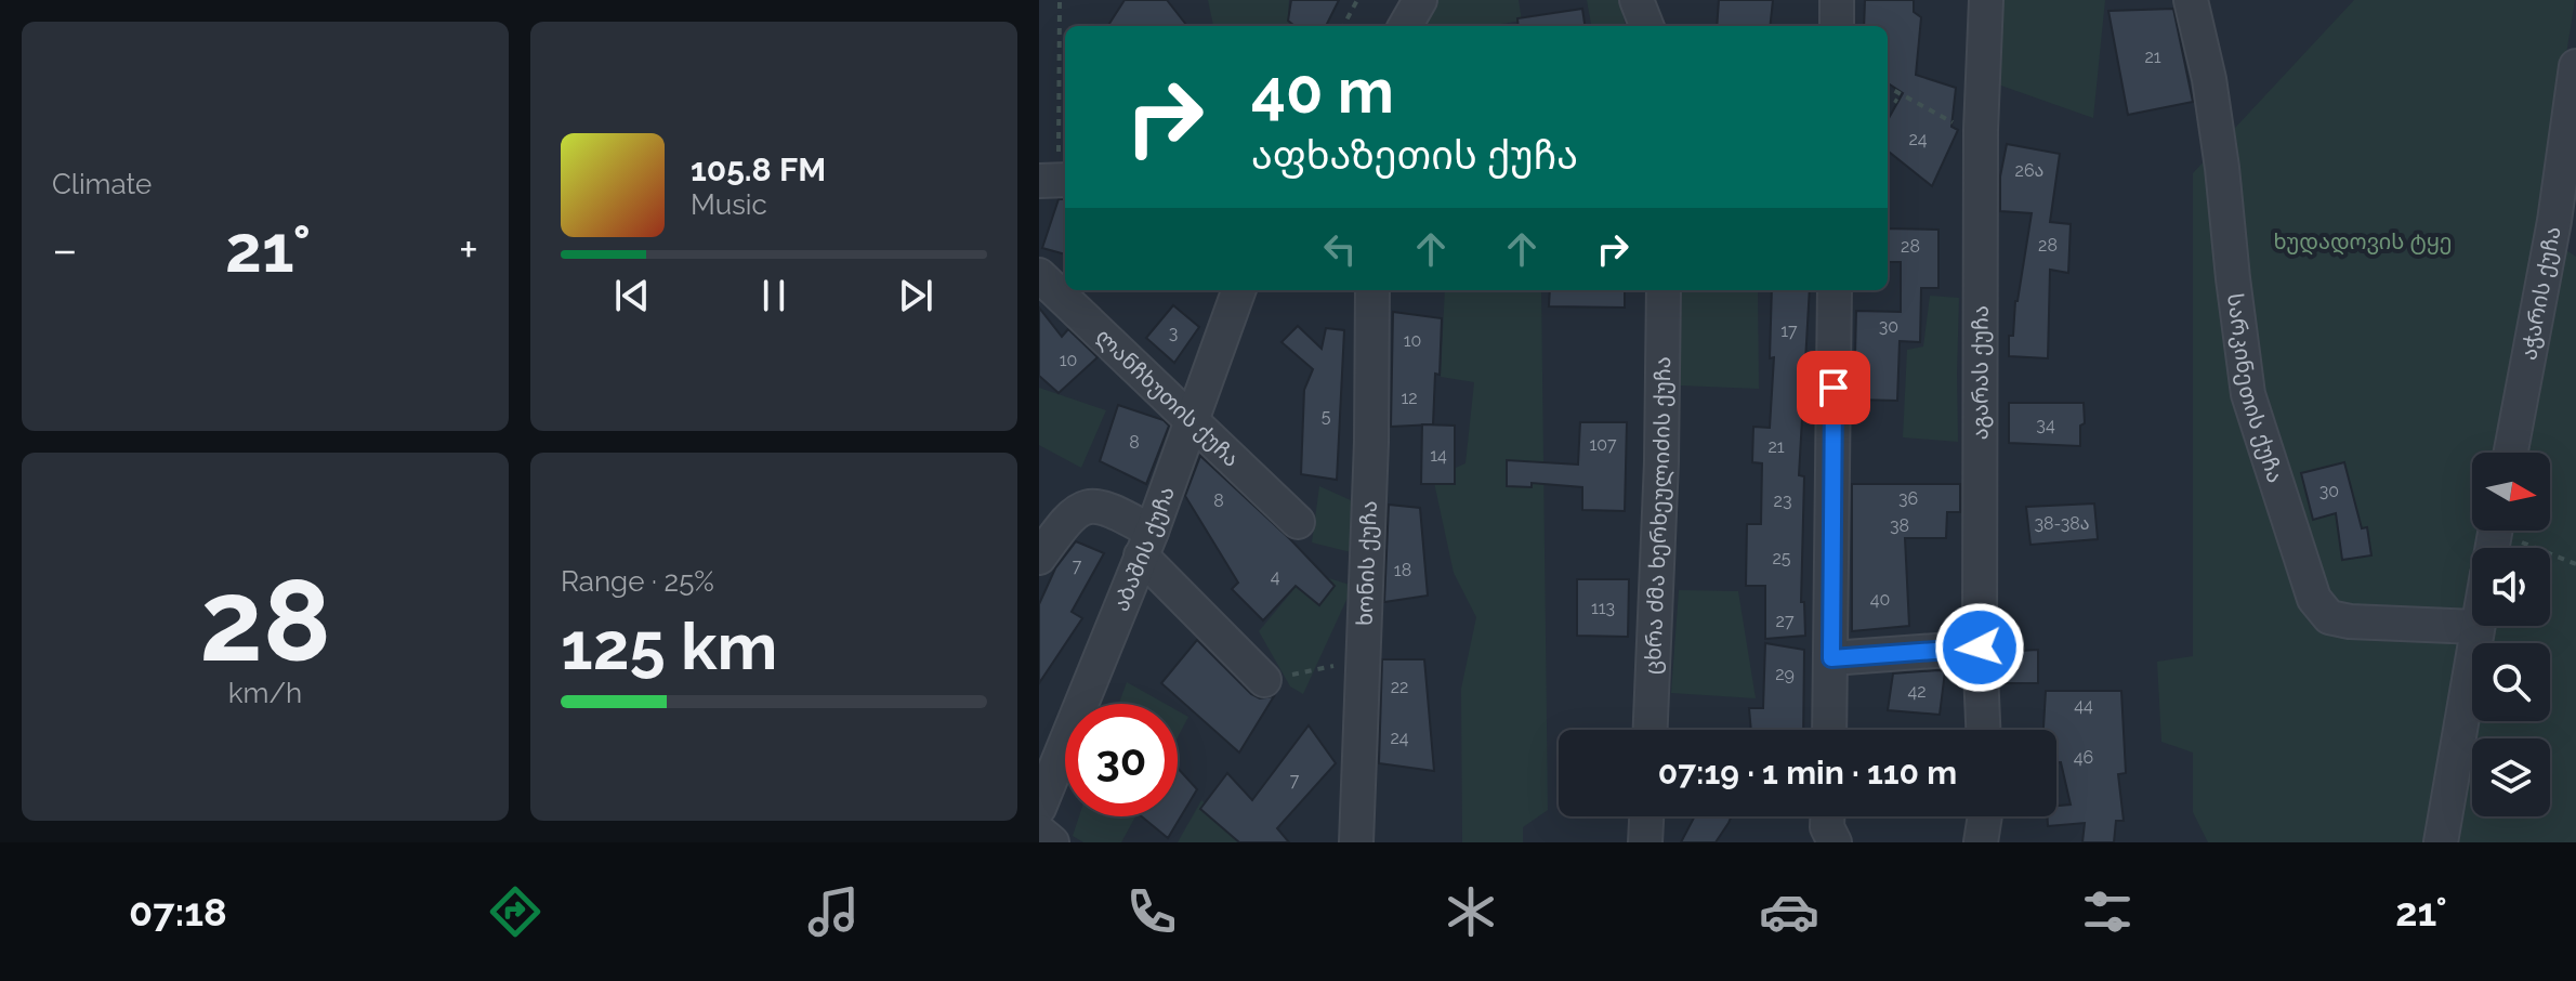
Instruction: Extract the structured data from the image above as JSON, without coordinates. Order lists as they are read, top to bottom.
{
  "streets": {
    "street": [
      "აჭარის ქუჩა",
      "აგარას ქუჩა",
      "სარკინეთის ქუჩა",
      "ლანჩხუთის ქუჩა",
      "ცხრა ძმა ხერხეულიძის ქუჩა",
      "აბაშის ქუჩა",
      "ხონის ქუჩა"
    ]
  },
  "crossings": [
    ["ლანჩხუთის ქუჩა", "აბაშის ქუჩა"]
  ],
  "parks": ["ხუდადოვის ტყე"],
  "house_numbers": [
    "21",
    "24",
    "26ა",
    "28",
    "28",
    "30",
    "17",
    "3",
    "10",
    "10",
    "12",
    "5",
    "34",
    "8",
    "107",
    "21",
    "14",
    "30",
    "36",
    "8",
    "23",
    "38-38ა",
    "38",
    "25",
    "7",
    "18",
    "4",
    "40",
    "113",
    "27",
    "29",
    "22",
    "42",
    "44",
    "24",
    "46",
    "7"
  ],
  "north": "right",
  "page": {
    "tile": [
      "Climate",
      ["28", "km/h"],
      ["Range · 25%", "125 km"]
    ],
    "turn": ["40 m", "აფხაზეთის ქუჩა"],
    "song": ["105.8 FM", "Music"],
    "heat": ["−", "21°", "+"],
    "limit": "30",
    "trip": "07:19 · 1 min · 110 m",
    "tabs": ["07:18", "21°"]
  }
}
